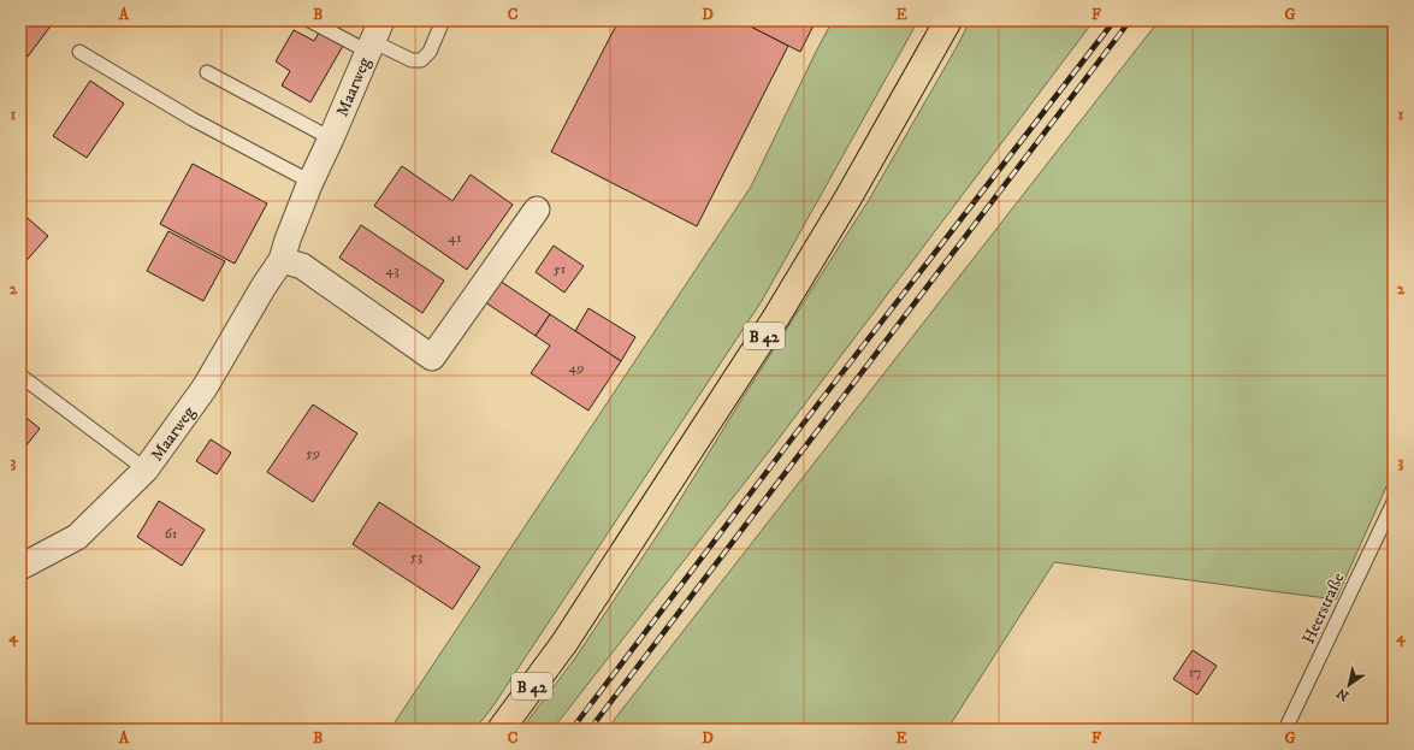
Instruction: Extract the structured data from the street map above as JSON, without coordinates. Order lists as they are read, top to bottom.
{
  "streets": {
    "main road": ["B 42"],
    "street": ["Maarweg"],
    "lane": ["Heerstraße"]
  },
  "house_numbers": [
    "41",
    "51",
    "43",
    "49",
    "59",
    "61",
    "53",
    "17"
  ],
  "north": "bottom left",
  "grid": {
    "columns": [
      "A",
      "B",
      "C",
      "D",
      "E",
      "F",
      "G"
    ],
    "rows": [
      "1",
      "2",
      "3",
      "4"
    ]
  }
}
